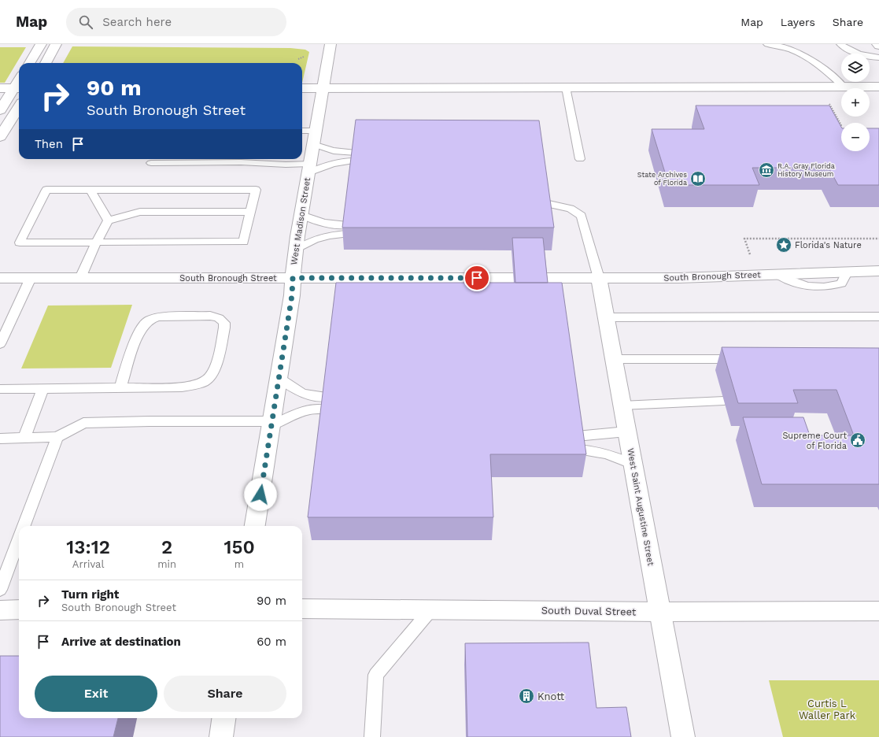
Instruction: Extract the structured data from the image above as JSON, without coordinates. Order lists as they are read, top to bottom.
{
  "streets": {
    "main road": [
      "West Madison Street",
      "South Bronough Street",
      "West Saint Augustine Street",
      "South Duval Street"
    ]
  },
  "crossings": [
    ["West Madison Street", "South Bronough Street"],
    ["South Bronough Street", "West Saint Augustine Street"],
    ["West Saint Augustine Street", "South Duval Street"]
  ],
  "parks": ["Curtis L Waller Park"],
  "places": {
    "museum": ["R.A. Gray Florida History Museum"],
    "library": ["State Archives of Florida"],
    "place": ["Florida's Nature"],
    "public building": ["Supreme Court of Florida"],
    "building": ["Knott"]
  },
  "page": {
    "header": "Map",
    "search": "Search here",
    "nav": ["Map", "Layers", "Share"],
    "map_buttons": ["+", "−"],
    "turn": ["90 m", "South Bronough Street"],
    "then": "Then",
    "eta": [
      "13:12",
      "Arrival",
      "2",
      "min",
      "150",
      "m"
    ],
    "list": [
      {
        "name": "Turn right",
        "note": "South Bronough Street",
        "value": "90 m"
      },
      {
        "name": "Arrive at destination",
        "value": "60 m"
      }
    ],
    "buttons": ["Exit", "Share"]
  }
}
